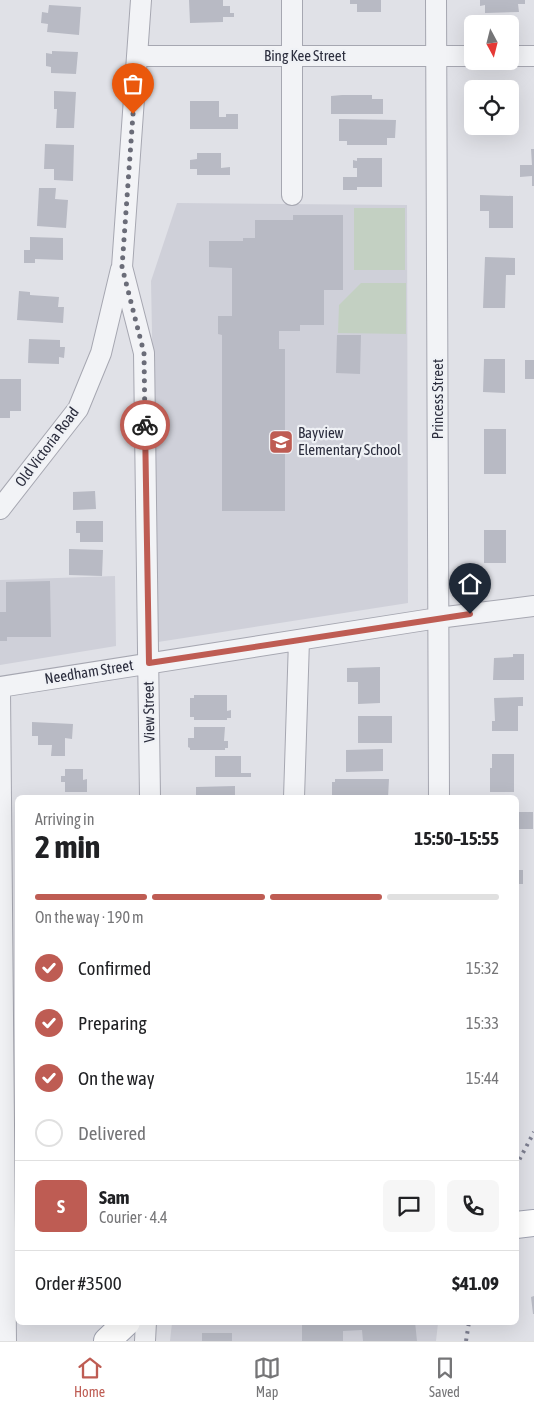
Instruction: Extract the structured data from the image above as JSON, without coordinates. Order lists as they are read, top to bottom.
{
  "streets": {
    "street": [
      "Bing Kee Street",
      "Princess Street",
      "Old Victoria Road",
      "Needham Street",
      "View Street"
    ]
  },
  "crossings": [
    ["Bing Kee Street", "Princess Street"],
    ["Bing Kee Street", "View Street"],
    ["Princess Street", "Needham Street"],
    ["Old Victoria Road", "View Street"],
    ["Needham Street", "View Street"]
  ],
  "places": {
    "school or university": ["Bayview Elementary School"]
  },
  "north": "bottom",
  "page": {
    "heading": ["2 min", "Arriving in", "15:50–15:55"],
    "panel": [
      "Sam",
      "Courier · 4.4",
      "Order #3500",
      "$41.09"
    ],
    "bar": "On the way · 190 m",
    "list": [
      ["Confirmed", "15:32"],
      ["Preparing", "15:33"],
      ["On the way", "15:44"],
      "Delivered"
    ],
    "round": "S",
    "tabs": ["Home", "Map", "Saved"]
  }
}
